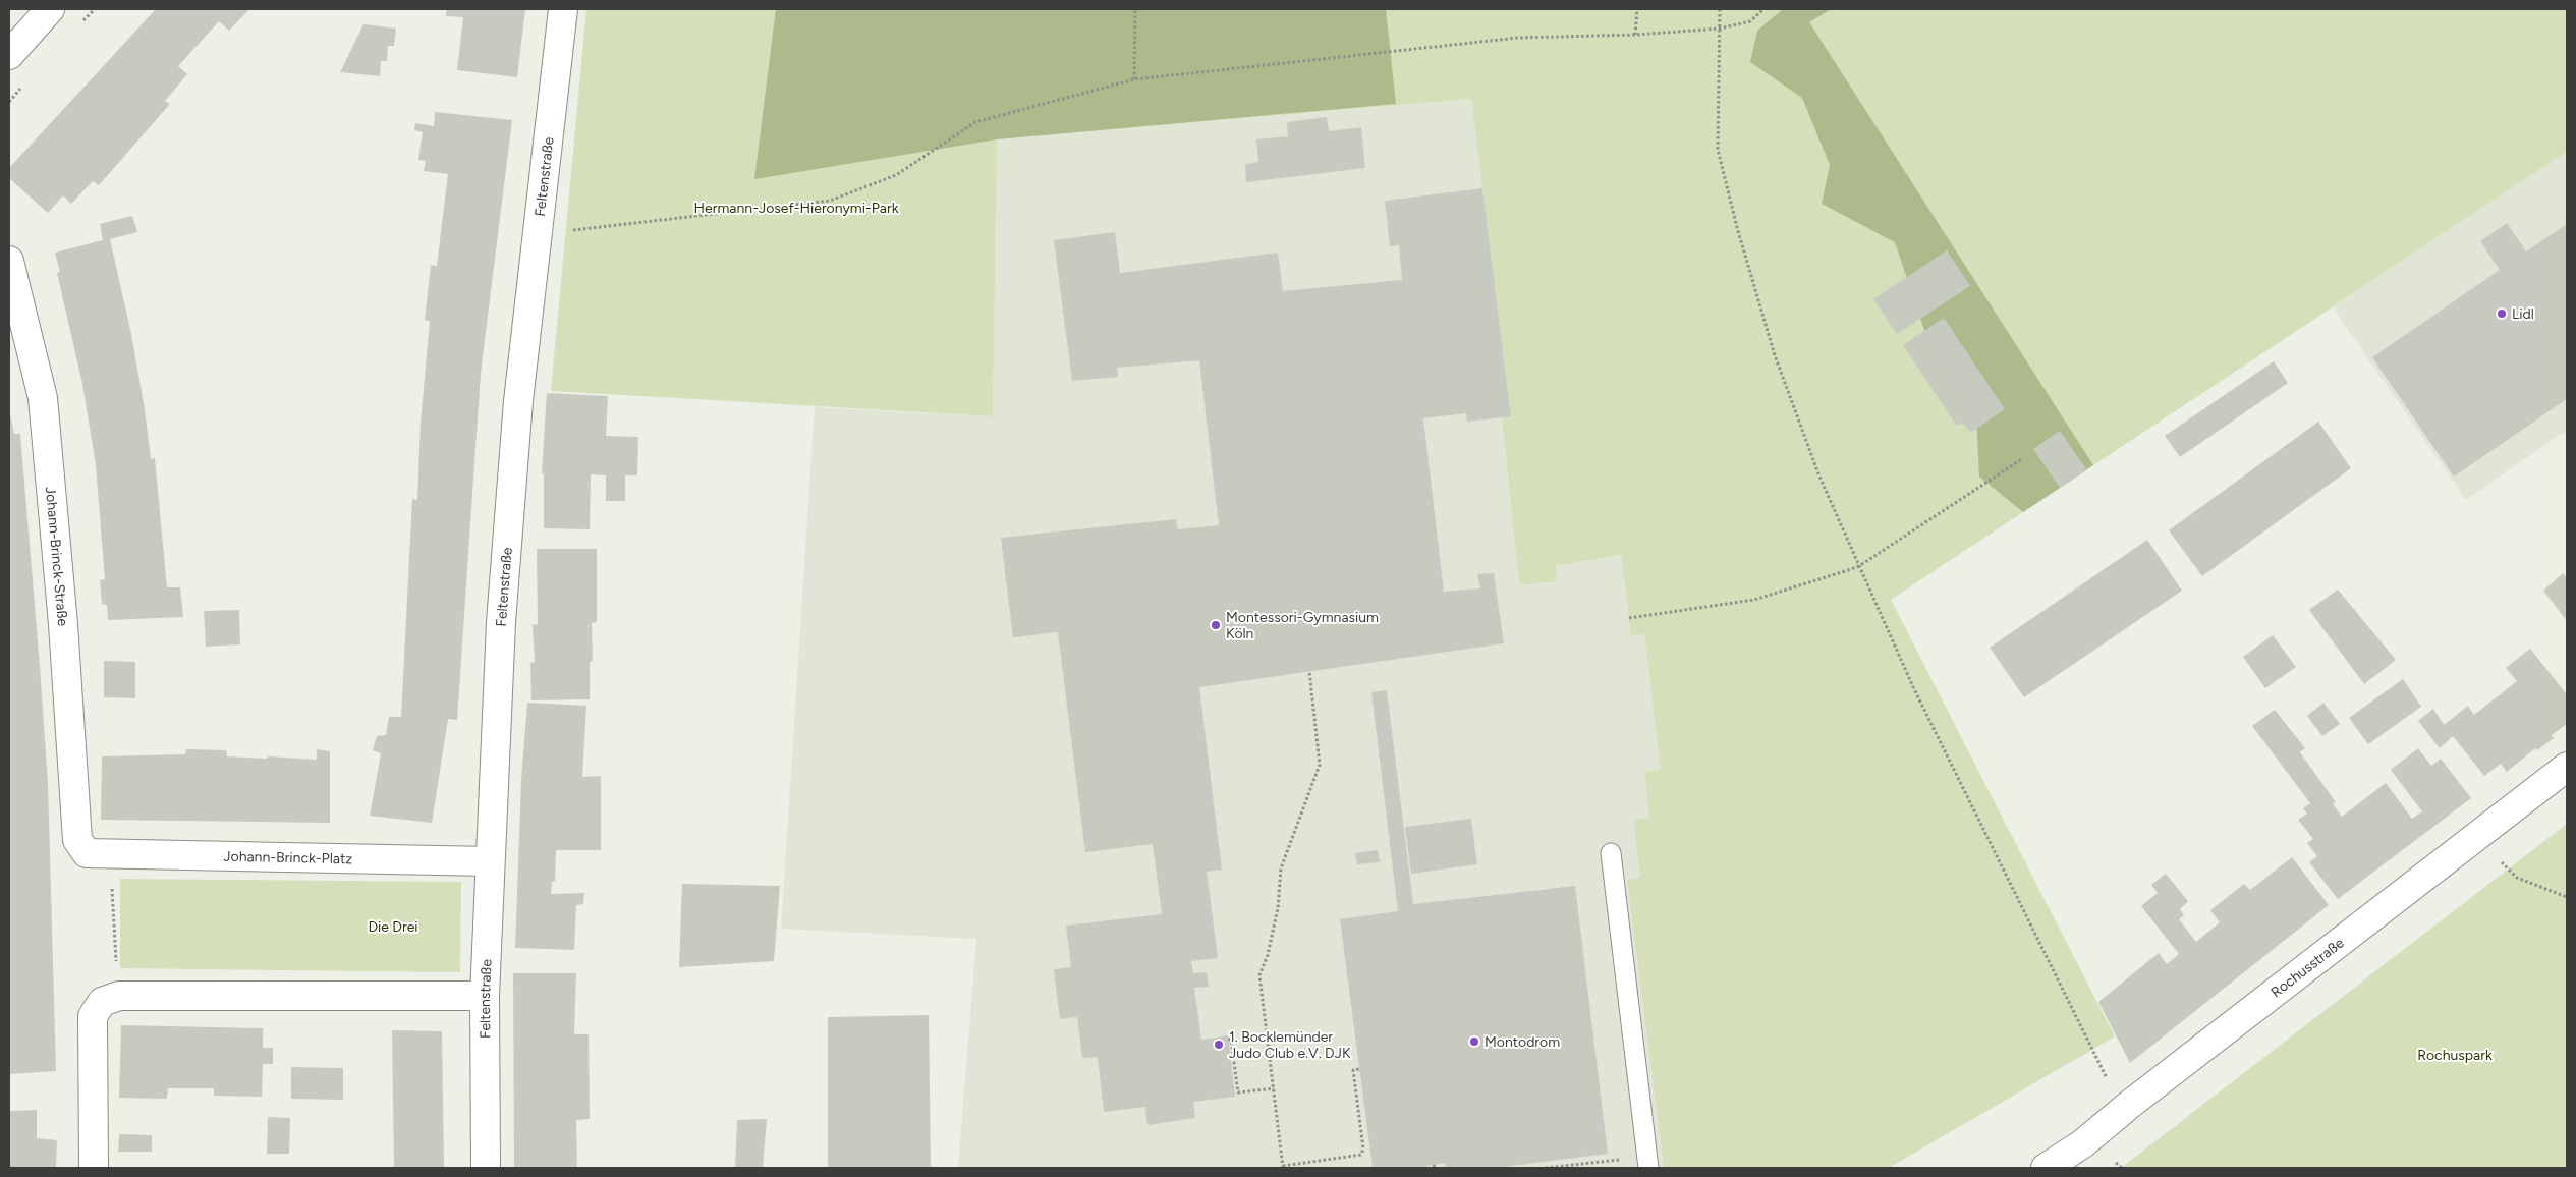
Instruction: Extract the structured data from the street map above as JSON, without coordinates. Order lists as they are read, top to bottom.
{
  "streets": {
    "street": [
      "Feltenstraße",
      "Johann-Brinck-Straße",
      "Johann-Brinck-Platz",
      "Rochusstraße"
    ]
  },
  "crossings": [
    ["Feltenstraße", "Johann-Brinck-Platz"],
    ["Johann-Brinck-Straße", "Johann-Brinck-Platz"]
  ],
  "parks": ["Hermann-Josef-Hieronymi-Park", "Die Drei", "Rochuspark"],
  "places": [
    "Lidl",
    "Montessori-Gymnasium Köln",
    "Montodrom",
    "1. Bocklemünder Judo Club e.V. DJK"
  ]
}
